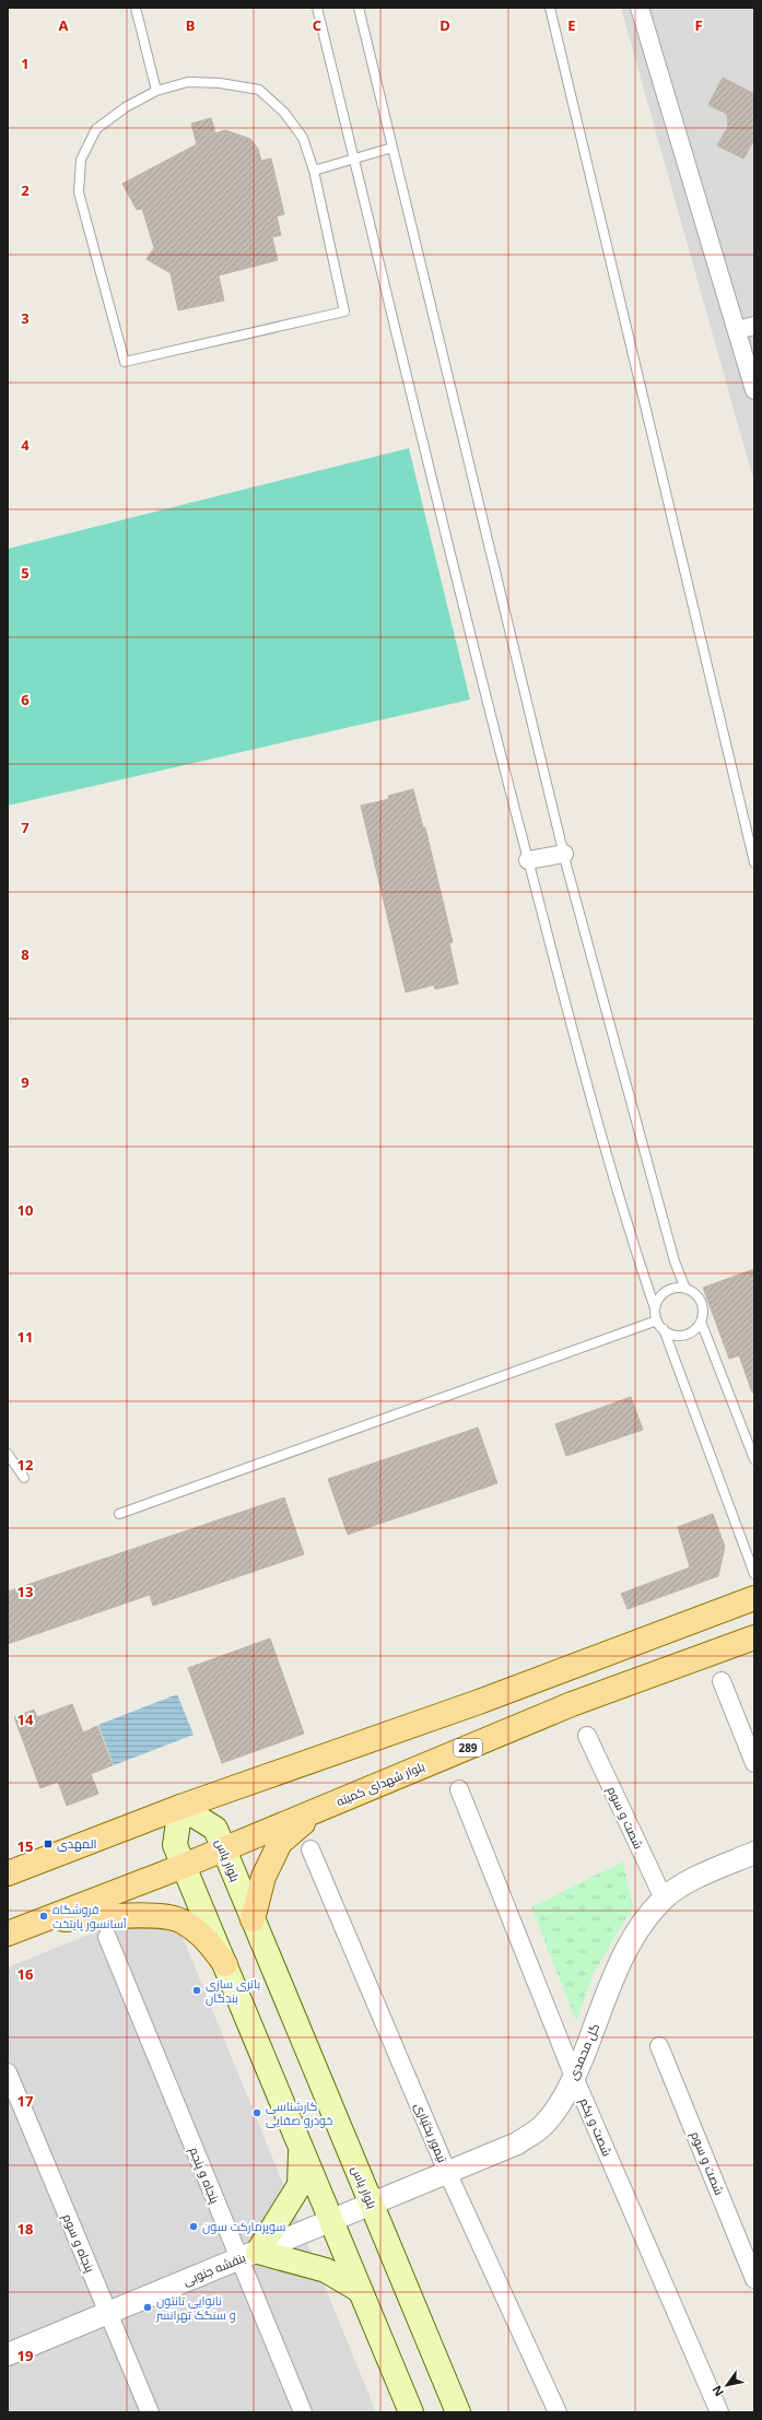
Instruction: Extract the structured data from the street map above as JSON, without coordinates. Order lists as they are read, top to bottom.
{
  "streets": {
    "main road": ["289", "بلوار شهدای کمیته", "بلوار یاس"],
    "street": [
      "شصت و سوم",
      "گل محمدی",
      "شصت و یکم",
      "تیمور بختیاری",
      "پنجاه و پنجم",
      "پنجاه و سوم",
      "بنفشه جنوبی"
    ]
  },
  "crossings": [
    ["بلوار شهدای کمیته", "بلوار یاس"],
    ["شصت و سوم", "گل محمدی"],
    ["بلوار یاس", "گل محمدی"],
    ["بلوار یاس", "بنفشه جنوبی"],
    ["گل محمدی", "شصت و یکم"],
    ["گل محمدی", "تیمور بختیاری"],
    ["گل محمدی", "بنفشه جنوبی"],
    ["پنجاه و پنجم", "بنفشه جنوبی"],
    ["پنجاه و سوم", "بنفشه جنوبی"]
  ],
  "places": {
    "transit": ["المهدی"],
    "other": [
      "فروشگاه آسانسور پایتخت",
      "باتری سازی بندگان",
      "کارشناسی خودرو صفایی",
      "سوپرمارکت سون",
      "نانوایی تانتون و سنگک تهرانسر"
    ]
  },
  "north": "bottom left",
  "grid": {
    "columns": [
      "A",
      "B",
      "C",
      "D",
      "E",
      "F"
    ],
    "rows": [
      "1",
      "2",
      "3",
      "4",
      "5",
      "6",
      "7",
      "8",
      "9",
      "10",
      "11",
      "12",
      "13",
      "14",
      "15",
      "16",
      "17",
      "18",
      "19"
    ]
  }
}
